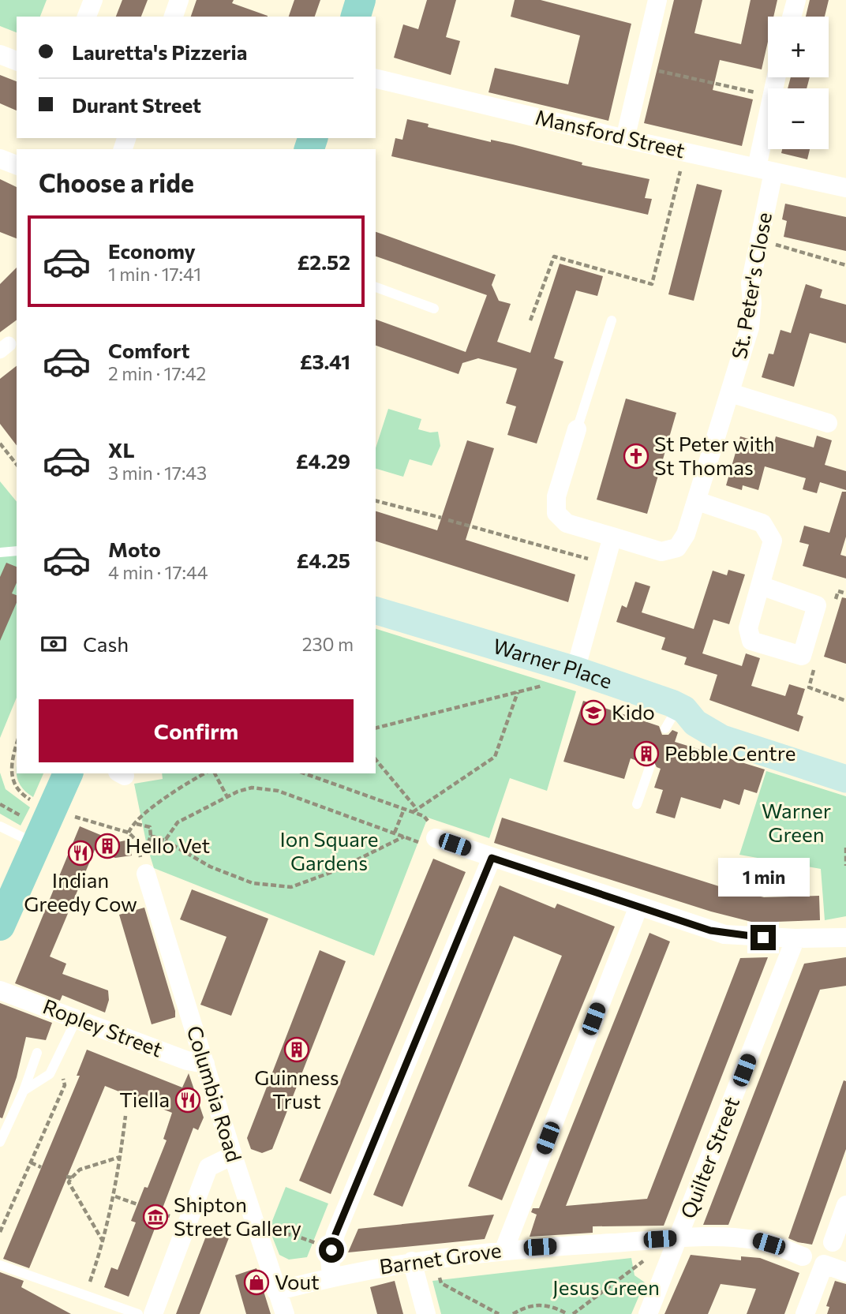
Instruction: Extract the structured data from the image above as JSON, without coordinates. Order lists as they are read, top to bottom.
{
  "streets": {
    "main road": ["Warner Place"],
    "street": [
      "Mansford Street",
      "St. Peter's Close",
      "Ropley Street",
      "Columbia Road",
      "Quilter Street",
      "Barnet Grove"
    ]
  },
  "crossings": [
    ["Mansford Street", "St. Peter's Close"],
    ["Ropley Street", "Columbia Road"],
    ["Columbia Road", "Barnet Grove"],
    ["Quilter Street", "Barnet Grove"]
  ],
  "parks": ["Warner Green", "Ion Square Gardens", "Jesus Green"],
  "places": {
    "church": ["St Peter with St Thomas"],
    "school or university": ["Kido"],
    "building": ["Pebble Centre", "Hello Vet", "Guinness Trust"],
    "restaurant": ["Indian Greedy Cow", "Tiella"],
    "museum": ["Shipton Street Gallery"],
    "shop": ["Vout"]
  },
  "page": {
    "map_buttons": ["+", "−"],
    "banner": ["Lauretta's Pizzeria", "Durant Street"],
    "heading": "Choose a ride",
    "list": [
      {
        "name": "Economy",
        "note": "1 min · 17:41",
        "value": "£2.52"
      },
      {
        "name": "Comfort",
        "note": "2 min · 17:42",
        "value": "£3.41"
      },
      {
        "name": "XL",
        "note": "3 min · 17:43",
        "value": "£4.29"
      },
      {
        "name": "Moto",
        "note": "4 min · 17:44",
        "value": "£4.25"
      }
    ],
    "pay": ["Cash", "230 m"],
    "buttons": "Confirm",
    "bubble": "1 min"
  }
}
